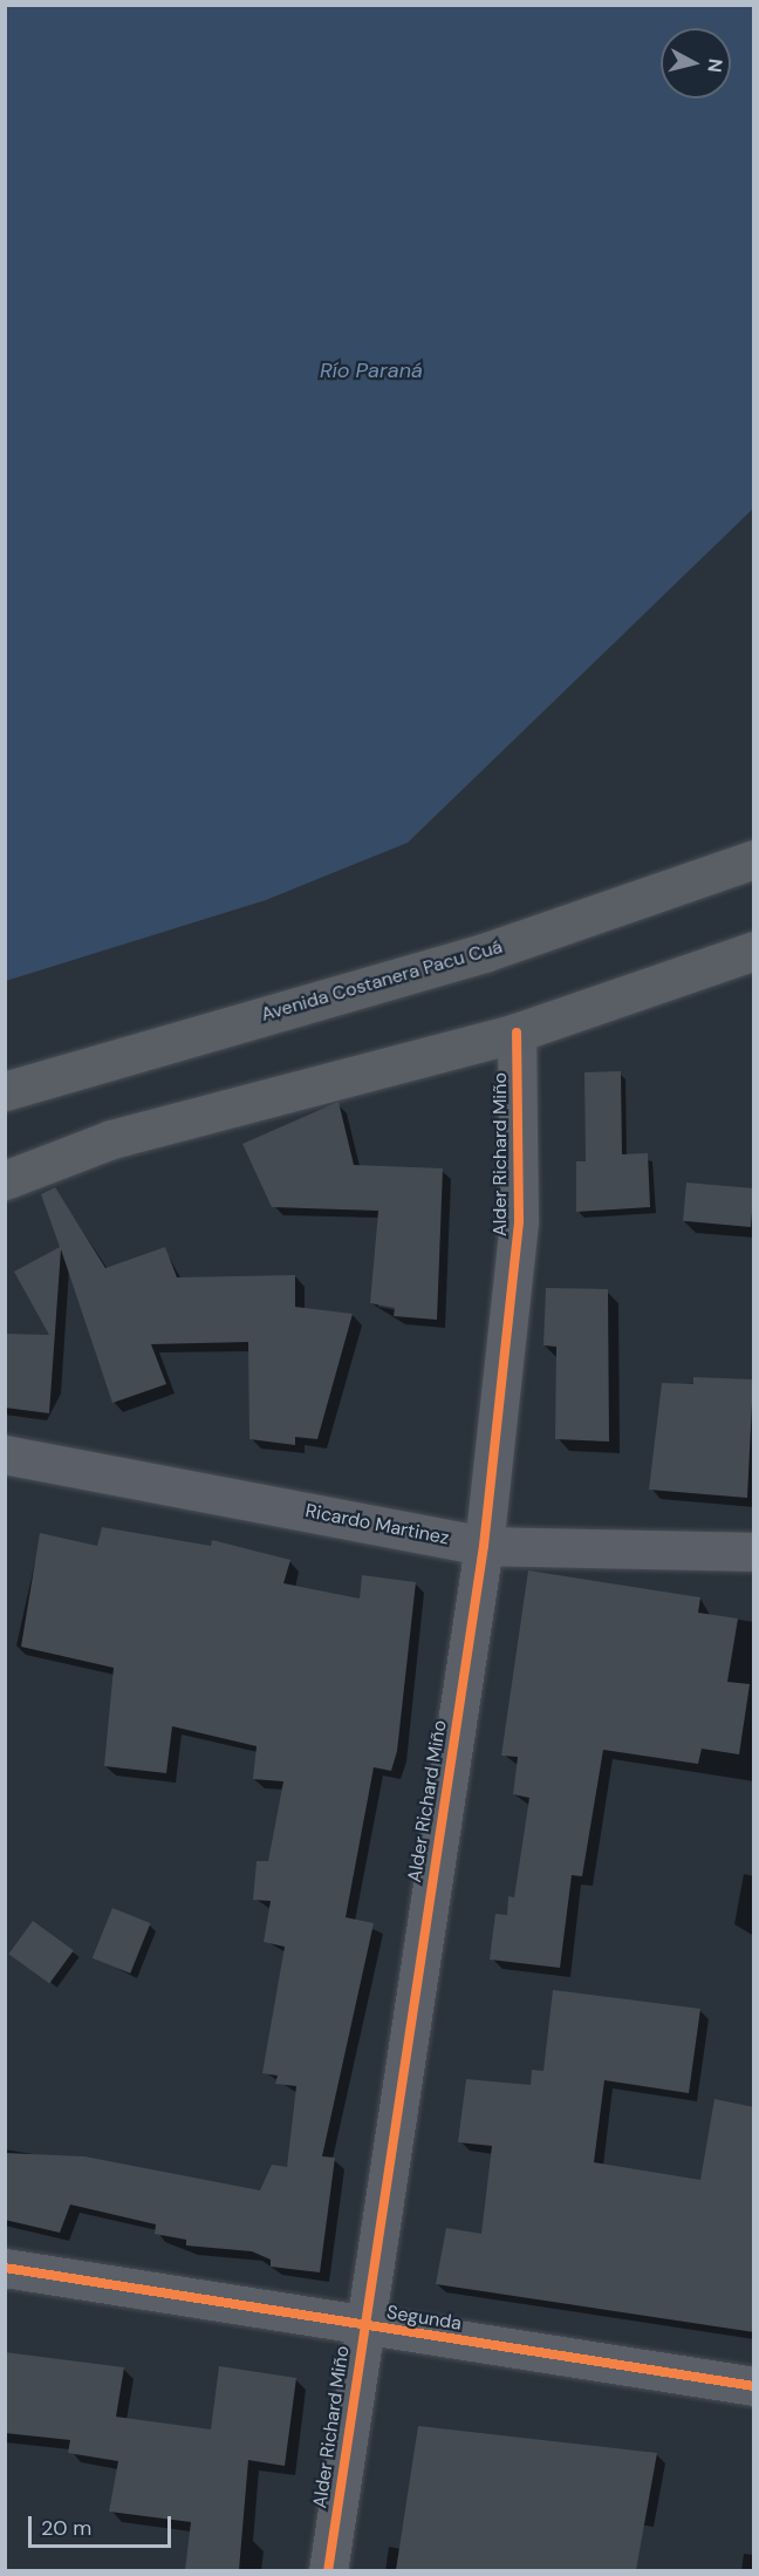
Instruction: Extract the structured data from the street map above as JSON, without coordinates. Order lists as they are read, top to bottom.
{
  "streets": {
    "main road": ["Avenida Costanera Pacu Cuá"],
    "street": ["Alder Richard Miño", "Ricardo Martinez", "Segunda"]
  },
  "crossings": [
    ["Alder Richard Miño", "Ricardo Martinez"],
    ["Alder Richard Miño", "Segunda"]
  ],
  "water": ["Río Paraná"],
  "scale_bar": "20 m",
  "north": "right"
}
